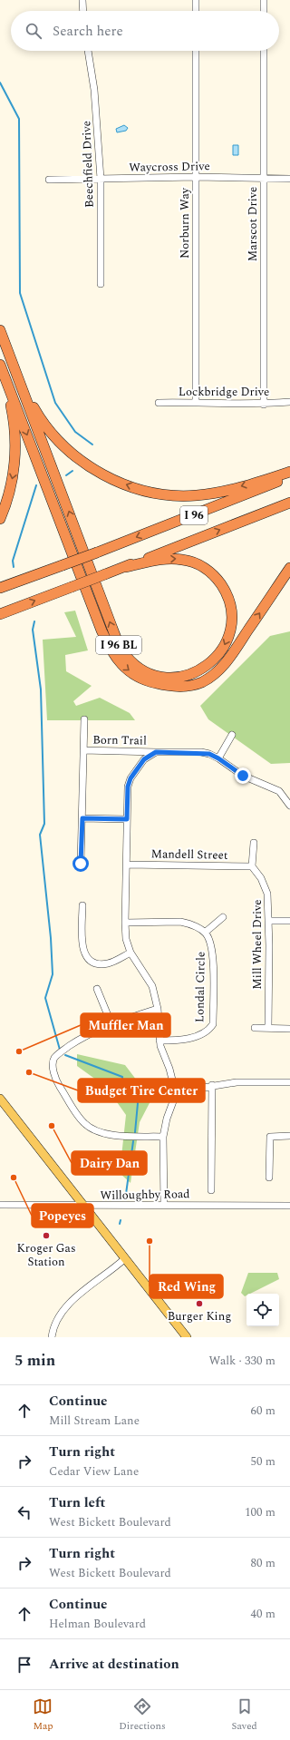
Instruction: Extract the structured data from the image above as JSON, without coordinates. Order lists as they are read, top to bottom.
{
  "streets": {
    "highway": ["I 96", "I 96 BL"],
    "street": [
      "Beechfield Drive",
      "Waycross Drive",
      "Norburn Way",
      "Marscot Drive",
      "Lockbridge Drive",
      "Born Trail",
      "Mandell Street",
      "Mill Wheel Drive",
      "Londal Circle",
      "Willoughby Road"
    ]
  },
  "crossings": [
    ["Beechfield Drive", "Waycross Drive"],
    ["Waycross Drive", "Norburn Way"],
    ["Waycross Drive", "Marscot Drive"],
    ["Norburn Way", "Lockbridge Drive"],
    ["Marscot Drive", "Lockbridge Drive"],
    ["I 96", "I 96 BL"],
    ["Mandell Street", "Mill Wheel Drive"]
  ],
  "places": [
    "Muffler Man",
    "Budget Tire Center",
    "Dairy Dan",
    "Popeyes",
    "Kroger Gas Station",
    "Red Wing",
    "Burger King"
  ],
  "page": {
    "search": "Search here",
    "heading": ["5 min", "Walk · 330 m"],
    "list": [
      ["Continue", "Mill Stream Lane", "60 m"],
      ["Turn right", "Cedar View Lane", "50 m"],
      ["Turn left", "West Bickett Boulevard", "100 m"],
      ["Turn right", "West Bickett Boulevard", "80 m"],
      ["Continue", "Helman Boulevard", "40 m"],
      "Arrive at destination"
    ],
    "nav": ["Map", "Directions", "Saved"]
  }
}
